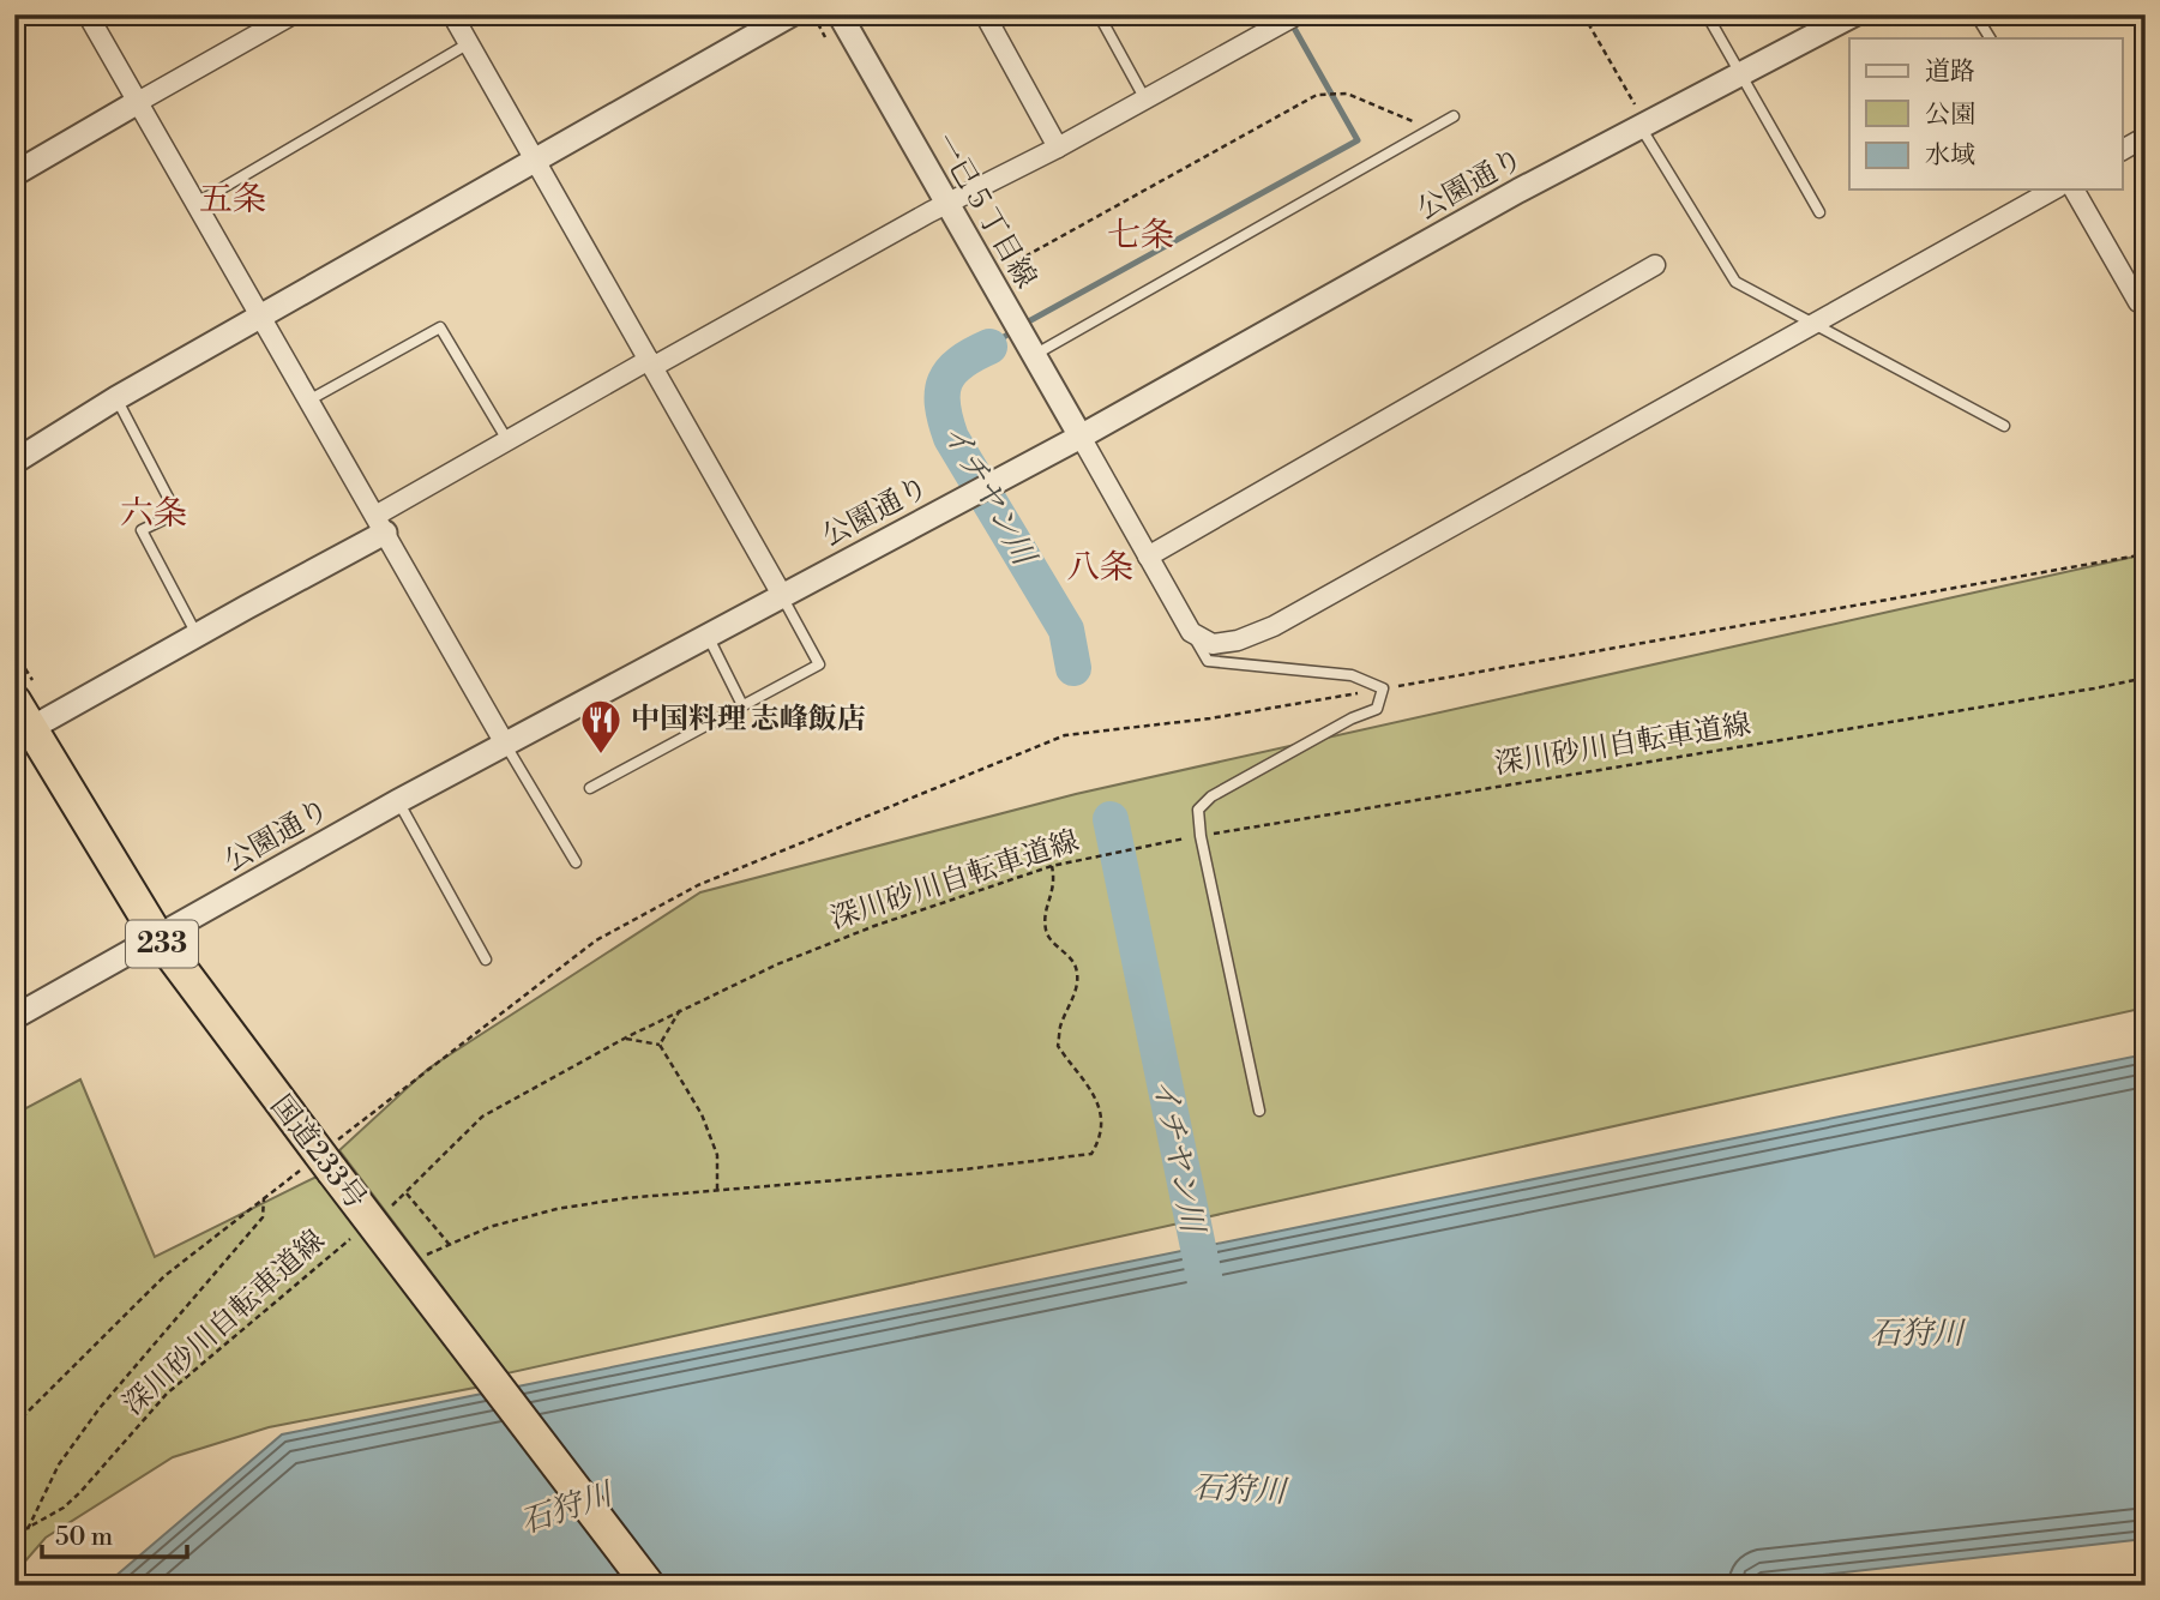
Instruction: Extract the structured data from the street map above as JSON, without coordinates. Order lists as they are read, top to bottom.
{
  "streets": {
    "highway": ["233", "国道233号"],
    "street": ["公園通り", "一已５丁目線"],
    "path": ["深川砂川自転車道線"]
  },
  "crossings": [
    ["公園通り", "一已５丁目線"],
    ["公園通り", "国道233号"]
  ],
  "districts": [
    "五条",
    "七条",
    "六条",
    "八条"
  ],
  "water": ["イチヤン川", "石狩川"],
  "places": {
    "restaurant": ["中国料理 志峰飯店"]
  },
  "legend": ["道路", "公園", "水域"],
  "scale_bar": "50 m"
}
